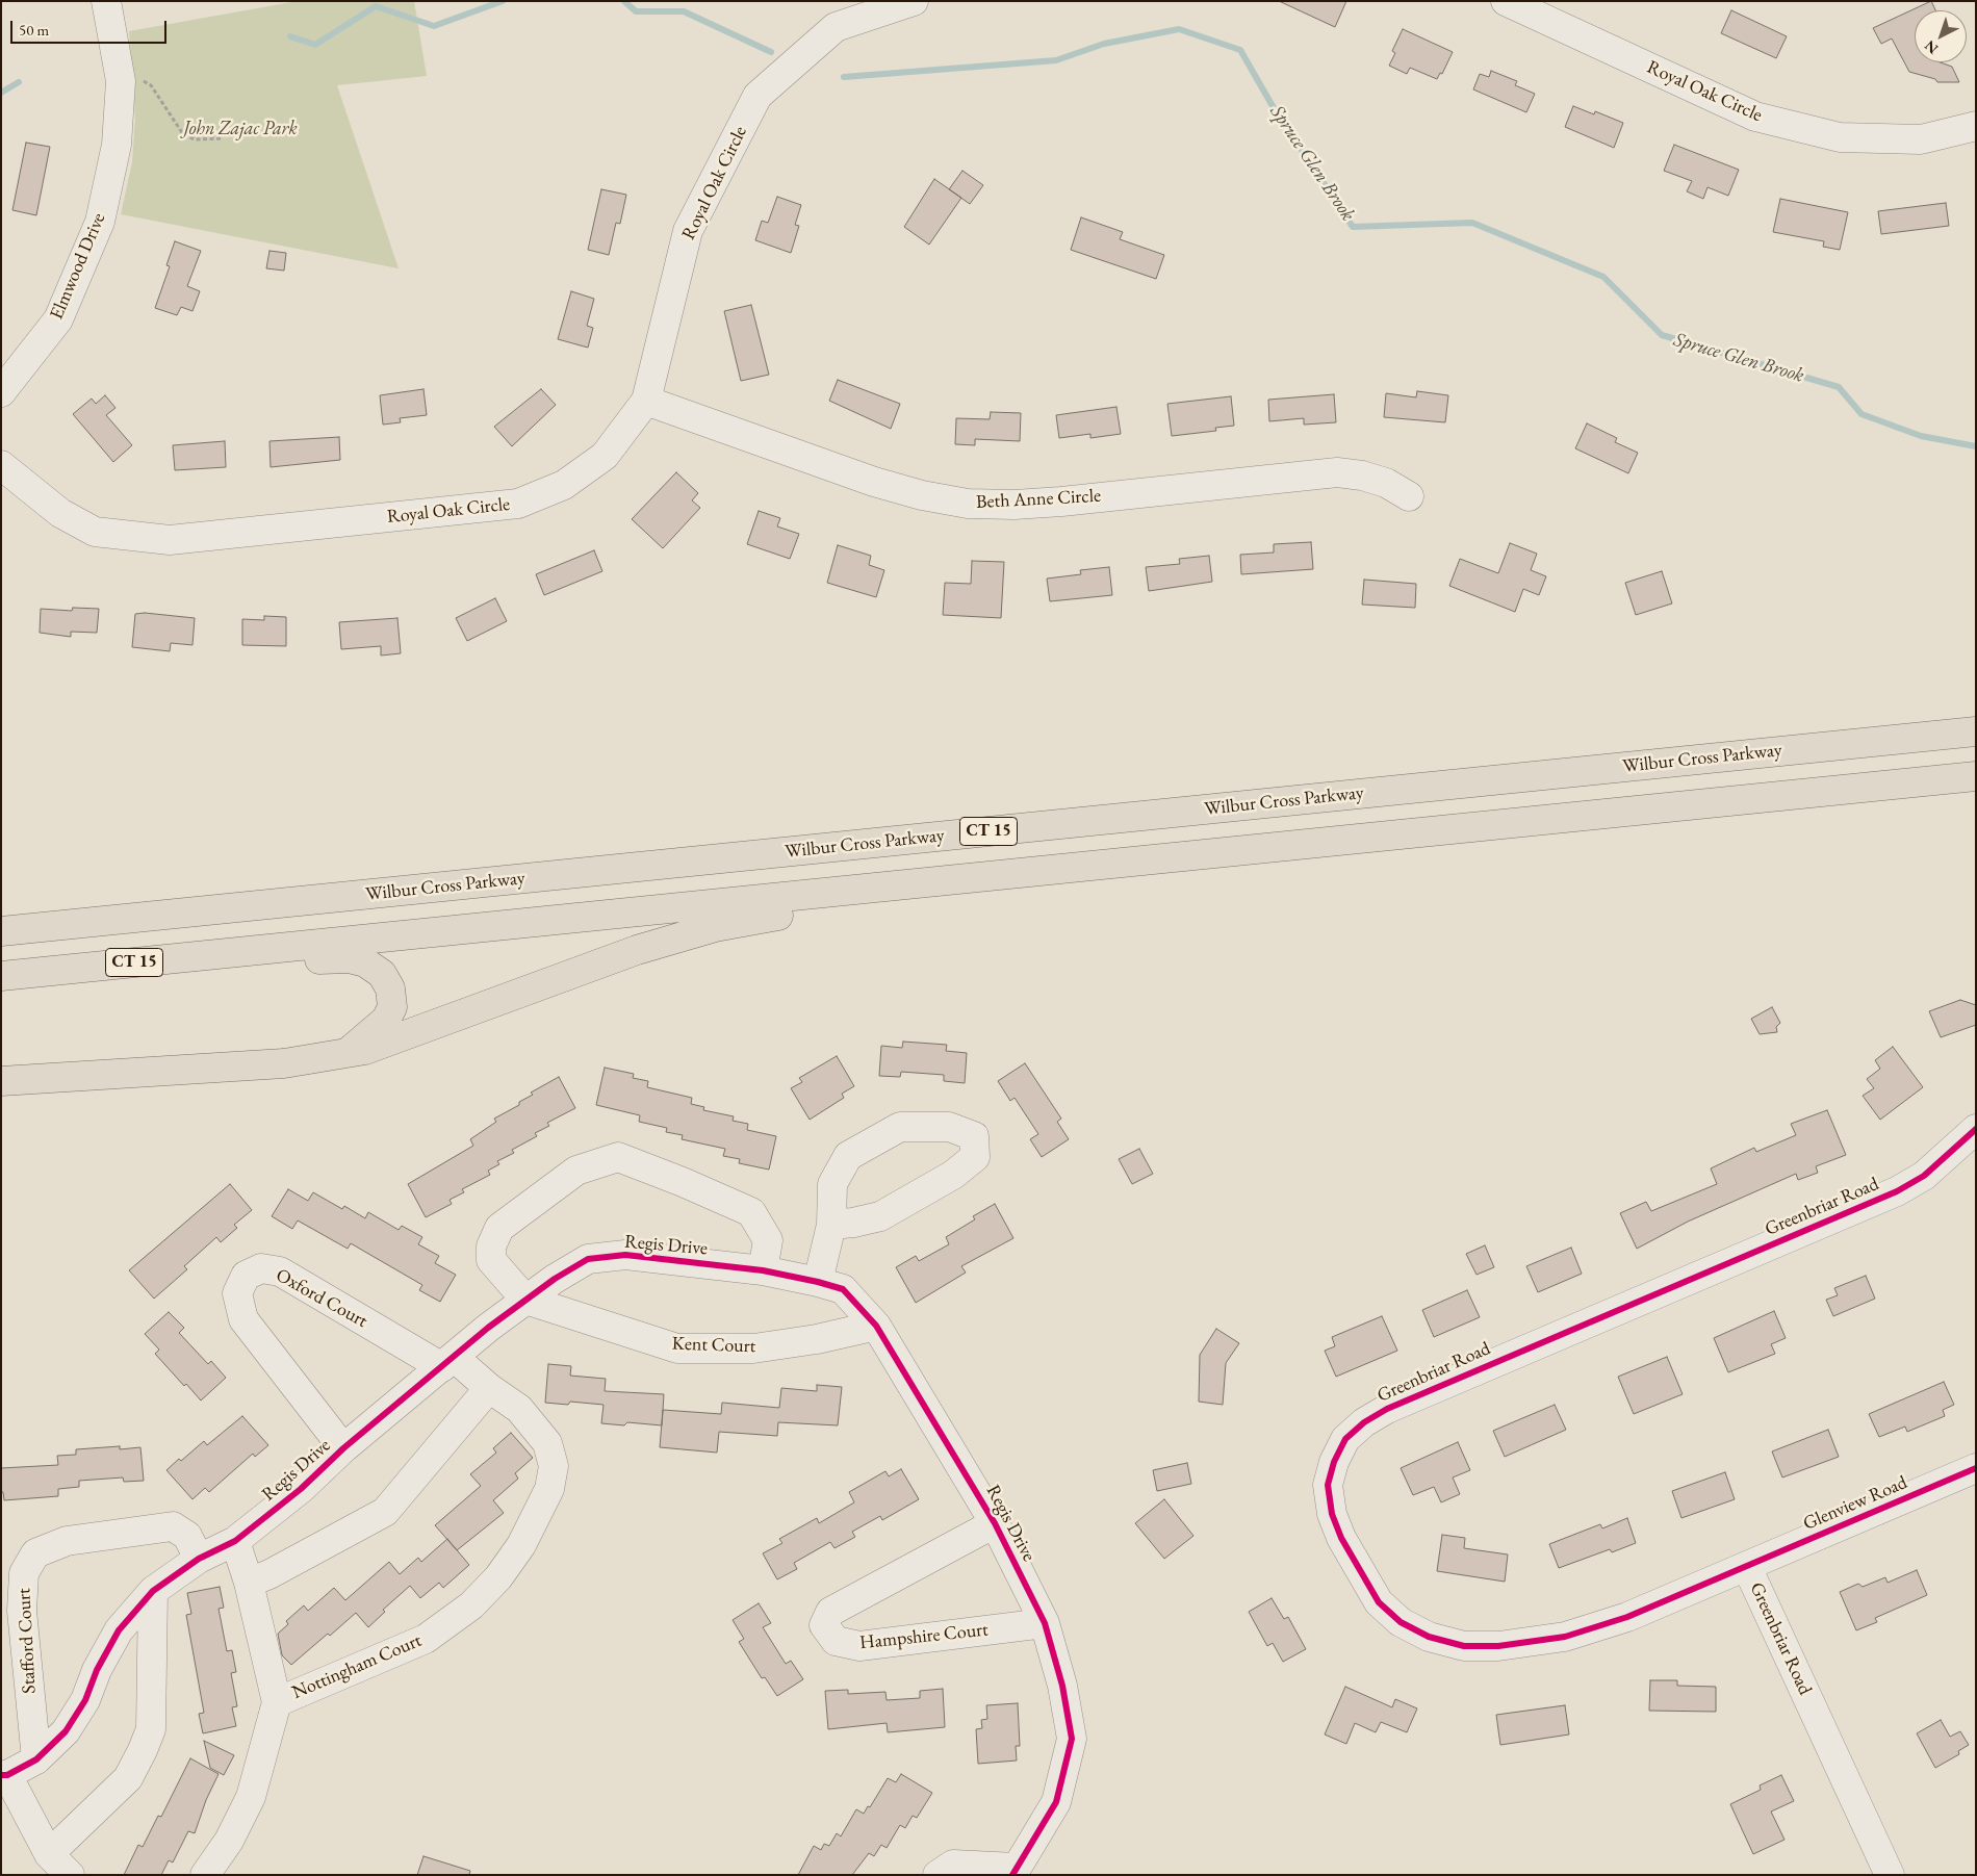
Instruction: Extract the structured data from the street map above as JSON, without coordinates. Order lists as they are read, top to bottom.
{
  "streets": {
    "highway": ["Wilbur Cross Parkway", "CT 15"],
    "street": [
      "Royal Oak Circle",
      "Elmwood Drive",
      "Beth Anne Circle",
      "Greenbriar Road",
      "Regis Drive",
      "Oxford Court",
      "Kent Court",
      "Glenview Road",
      "Hampshire Court",
      "Stafford Court",
      "Nottingham Court"
    ]
  },
  "crossings": [
    ["Royal Oak Circle", "Beth Anne Circle"],
    ["Greenbriar Road", "Glenview Road"],
    ["Regis Drive", "Oxford Court"],
    ["Regis Drive", "Kent Court"],
    ["Regis Drive", "Hampshire Court"],
    ["Regis Drive", "Stafford Court"],
    ["Regis Drive", "Nottingham Court"],
    ["Oxford Court", "Nottingham Court"]
  ],
  "water": ["Spruce Glen Brook"],
  "parks": ["John Zajac Park"],
  "scale_bar": "50 m",
  "north": "bottom left"
}
